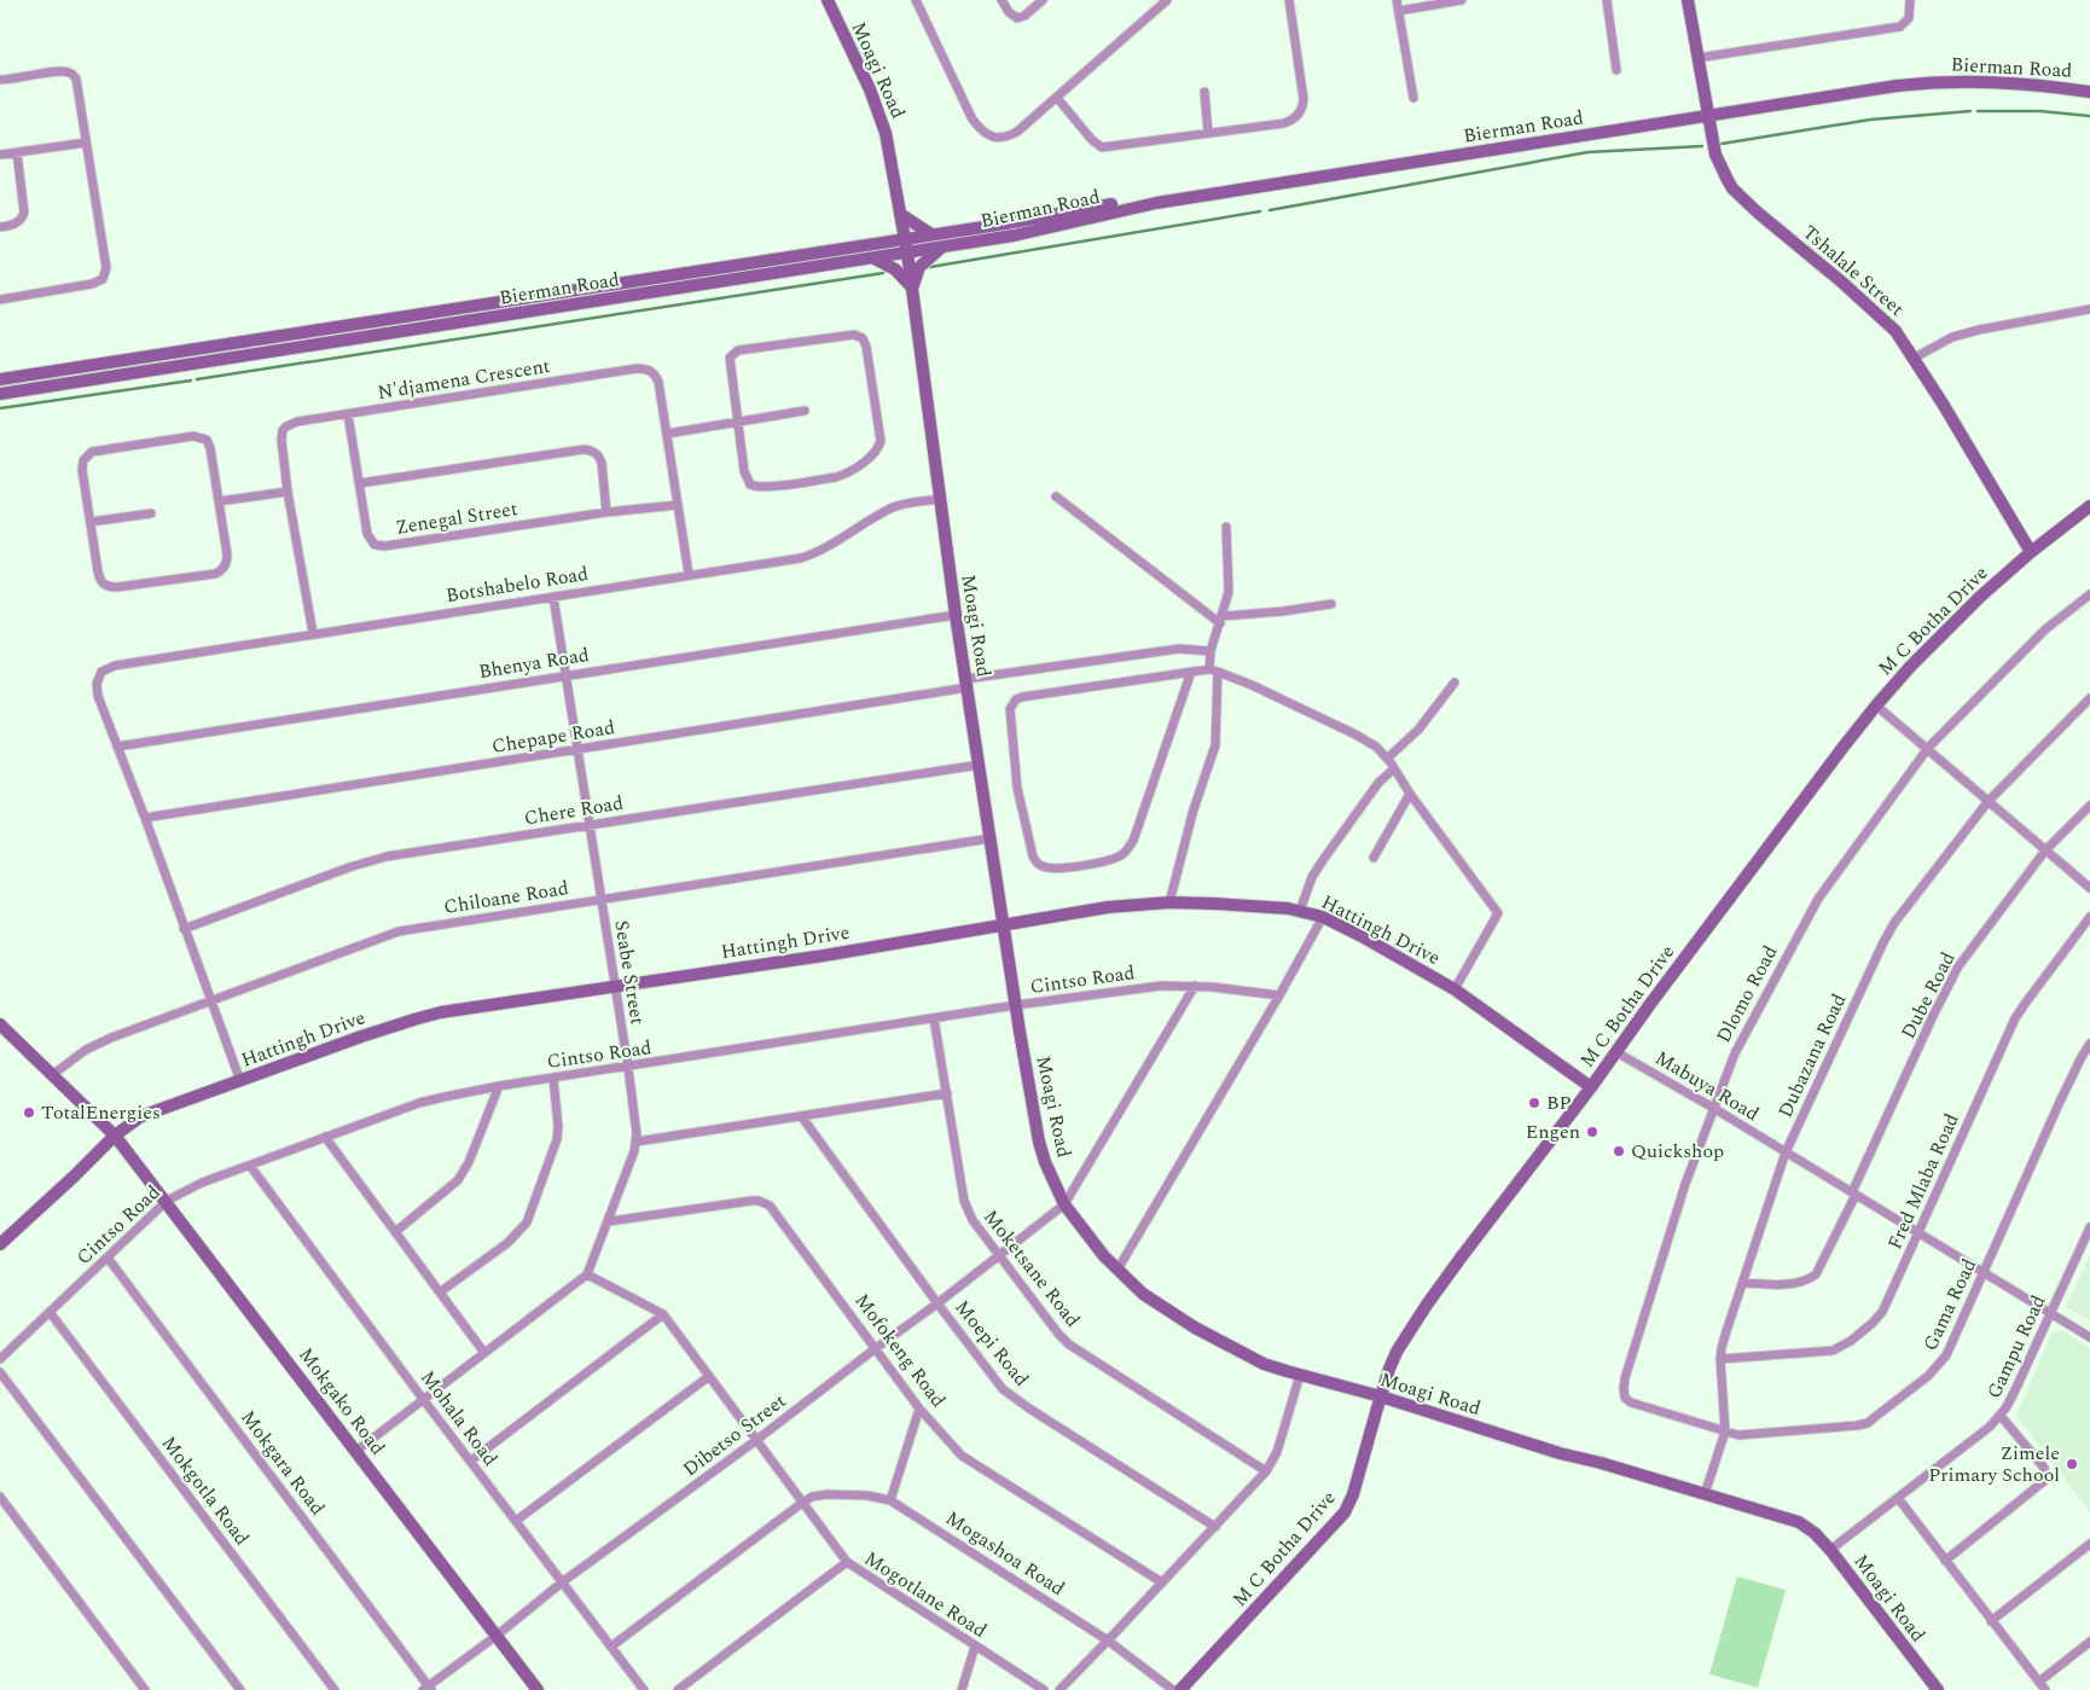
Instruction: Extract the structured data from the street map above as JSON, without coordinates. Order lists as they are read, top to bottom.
{
  "streets": {
    "street": [
      "Bierman Road",
      "Moagi Road",
      "Tshalale Street",
      "N'djamena Crescent",
      "Zenegal Street",
      "Botshabelo Road",
      "M C Botha Drive",
      "Bhenya Road",
      "Chepape Road",
      "Chere Road",
      "Chiloane Road",
      "Hattingh Drive",
      "Seabe Street",
      "Cintso Road",
      "Dlomo Road",
      "Dube Road",
      "Dubazana Road",
      "Mabuya Road",
      "Fred Mlaba Road",
      "Moketsane Road",
      "Gama Road",
      "Moepi Road",
      "Gampu Road",
      "Mofokeng Road",
      "Mokgako Road",
      "Mohala Road",
      "Dibetso Street",
      "Mokgara Road",
      "Mokgotla Road",
      "Mogashoa Road",
      "Mogotlane Road"
    ]
  },
  "crossings": [
    ["Bierman Road", "Moagi Road"],
    ["Bierman Road", "Tshalale Street"],
    ["Moagi Road", "Botshabelo Road"],
    ["Moagi Road", "M C Botha Drive"],
    ["Moagi Road", "Bhenya Road"],
    ["Moagi Road", "Chepape Road"],
    ["Moagi Road", "Chere Road"],
    ["Moagi Road", "Chiloane Road"],
    ["Moagi Road", "Hattingh Drive"],
    ["Moagi Road", "Cintso Road"],
    ["Moagi Road", "Dubazana Road"],
    ["Moagi Road", "Gampu Road"],
    ["Moagi Road", "Dibetso Street"],
    ["Tshalale Street", "M C Botha Drive"],
    ["N'djamena Crescent", "Zenegal Street"],
    ["N'djamena Crescent", "Botshabelo Road"],
    ["Botshabelo Road", "Bhenya Road"],
    ["Botshabelo Road", "Seabe Street"],
    ["M C Botha Drive", "Hattingh Drive"],
    ["M C Botha Drive", "Mabuya Road"],
    ["Bhenya Road", "Seabe Street"],
    ["Chepape Road", "Seabe Street"],
    ["Chere Road", "Seabe Street"],
    ["Chiloane Road", "Seabe Street"],
    ["Chiloane Road", "Mokgako Road"],
    ["Hattingh Drive", "Seabe Street"],
    ["Hattingh Drive", "Mokgako Road"],
    ["Seabe Street", "Cintso Road"],
    ["Seabe Street", "Mofokeng Road"],
    ["Seabe Street", "Mogotlane Road"],
    ["Cintso Road", "Moketsane Road"],
    ["Cintso Road", "Mokgako Road"],
    ["Cintso Road", "Mohala Road"],
    ["Cintso Road", "Mokgara Road"],
    ["Cintso Road", "Mokgotla Road"],
    ["Dlomo Road", "Dubazana Road"],
    ["Dlomo Road", "Mabuya Road"],
    ["Dlomo Road", "Gama Road"],
    ["Dube Road", "Dubazana Road"],
    ["Dube Road", "Mabuya Road"],
    ["Dubazana Road", "Mabuya Road"],
    ["Dubazana Road", "Fred Mlaba Road"],
    ["Dubazana Road", "Gama Road"],
    ["Mabuya Road", "Fred Mlaba Road"],
    ["Mabuya Road", "Gama Road"],
    ["Mabuya Road", "Gampu Road"],
    ["Moketsane Road", "Dibetso Street"],
    ["Moepi Road", "Dibetso Street"],
    ["Mofokeng Road", "Dibetso Street"],
    ["Mokgako Road", "Dibetso Street"],
    ["Mohala Road", "Dibetso Street"],
    ["Dibetso Street", "Mokgara Road"],
    ["Dibetso Street", "Mogotlane Road"],
    ["Mogashoa Road", "Mogotlane Road"]
  ],
  "places": [
    "BP",
    "TotalEnergies",
    "Engen",
    "Quickshop",
    "Zimele Primary School"
  ]
}
